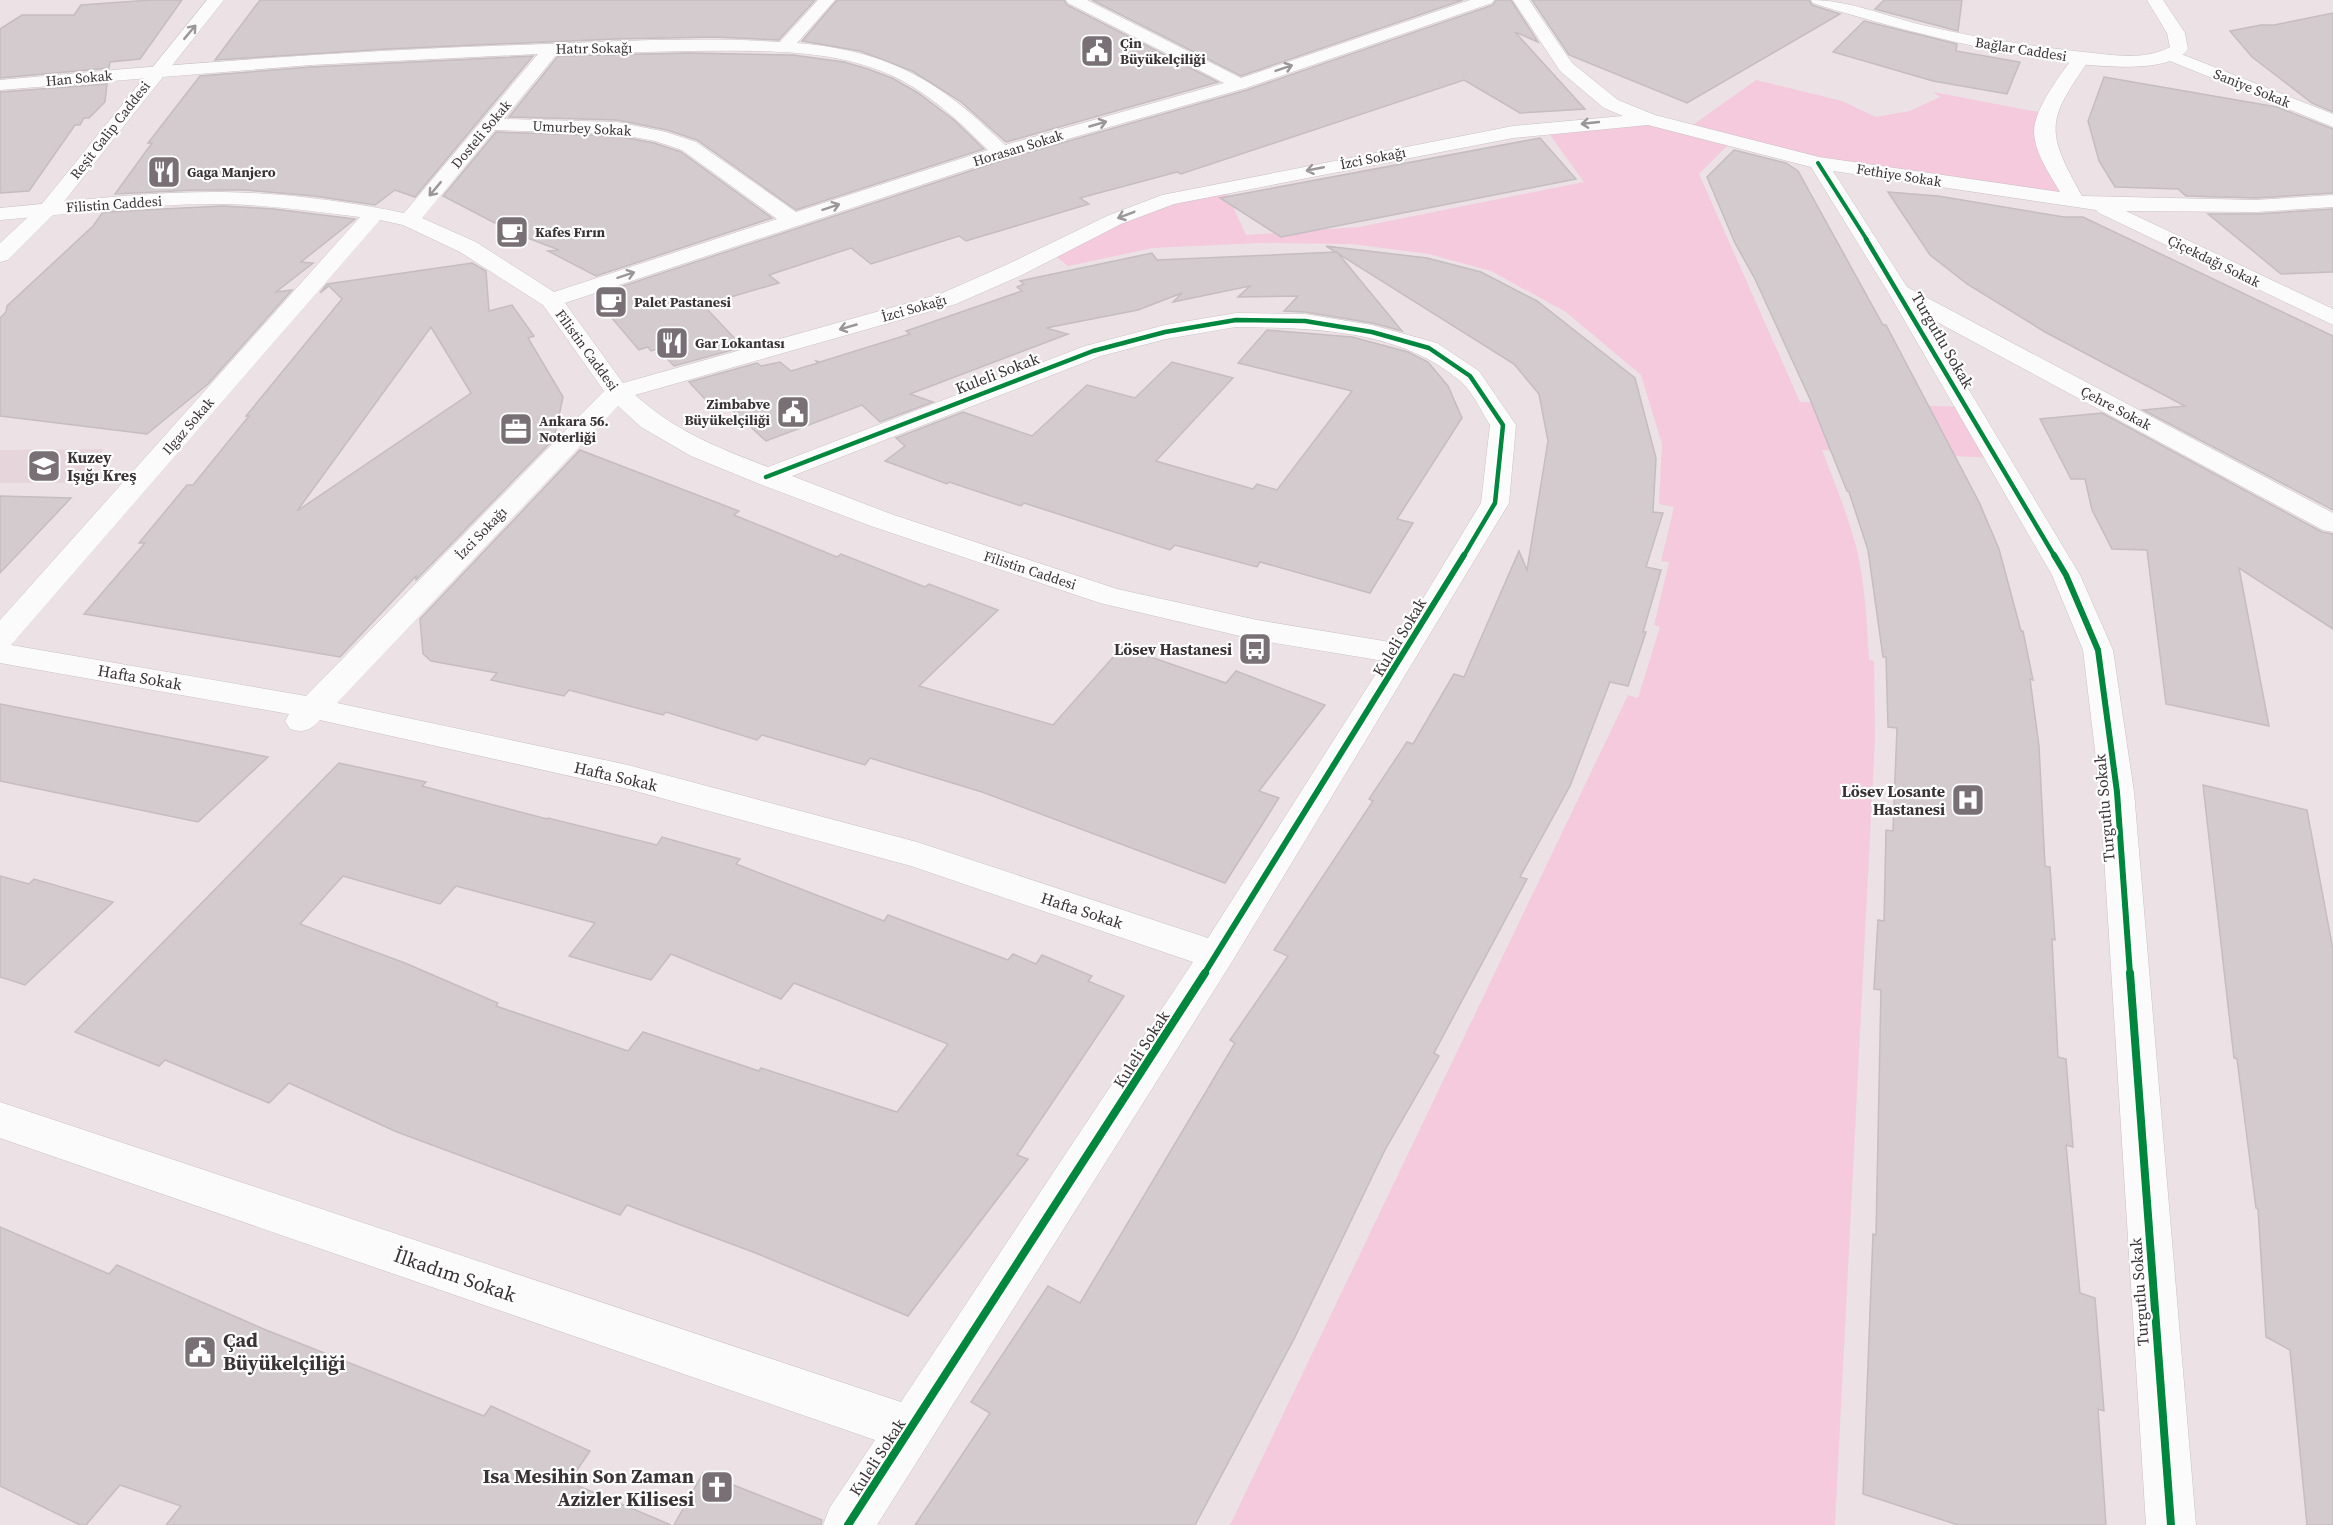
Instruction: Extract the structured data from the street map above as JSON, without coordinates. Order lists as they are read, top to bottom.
{
  "streets": {
    "street": [
      "Hatır Sokağı",
      "Bağlar Caddesi",
      "Han Sokak",
      "Saniye Sokak",
      "Umurbey Sokak",
      "Reşit Galip Caddesi",
      "Dosteli Sokak",
      "Horasan Sokak",
      "İzci Sokağı",
      "Fethiye Sokak",
      "Filistin Caddesi",
      "Çiçekdağı Sokak",
      "Turgutlu Sokak",
      "Kuleli Sokak",
      "Çehre Sokak",
      "Ilgaz Sokak",
      "Hafta Sokak",
      "İlkadım Sokak"
    ]
  },
  "crossings": [
    ["Hatır Sokağı", "Han Sokak"],
    ["Hatır Sokağı", "Reşit Galip Caddesi"],
    ["Hatır Sokağı", "Dosteli Sokak"],
    ["Hatır Sokağı", "Horasan Sokak"],
    ["Han Sokak", "Reşit Galip Caddesi"],
    ["Umurbey Sokak", "Dosteli Sokak"],
    ["Umurbey Sokak", "Horasan Sokak"],
    ["Reşit Galip Caddesi", "Filistin Caddesi"],
    ["Dosteli Sokak", "Filistin Caddesi"],
    ["Horasan Sokak", "Filistin Caddesi"],
    ["İzci Sokağı", "Fethiye Sokak"],
    ["İzci Sokağı", "Filistin Caddesi"],
    ["İzci Sokağı", "Hafta Sokak"],
    ["Fethiye Sokak", "Çiçekdağı Sokak"],
    ["Fethiye Sokak", "Turgutlu Sokak"],
    ["Filistin Caddesi", "Kuleli Sokak"],
    ["Filistin Caddesi", "Ilgaz Sokak"],
    ["Turgutlu Sokak", "Çehre Sokak"],
    ["Kuleli Sokak", "Hafta Sokak"],
    ["Kuleli Sokak", "İlkadım Sokak"]
  ],
  "one_way": ["Dosteli Sokak", "Horasan Sokak", "İzci Sokağı"],
  "places": {
    "public building": ["Çin Büyükelçiliği", "Zimbabve Büyükelçiliği", "Çad Büyükelçiliği"],
    "restaurant": ["Gaga Manjero", "Gar Lokantası"],
    "cafe": ["Kafes Fırın", "Palet Pastanesi"],
    "office": ["Ankara 56. Noterliği"],
    "school or university": ["Kuzey Işığı Kreş"],
    "bus stop": ["Lösev Hastanesi"],
    "hospital": ["Lösev Losante Hastanesi"],
    "church": ["Isa Mesihin Son Zaman Azizler Kilisesi"]
  }
}
